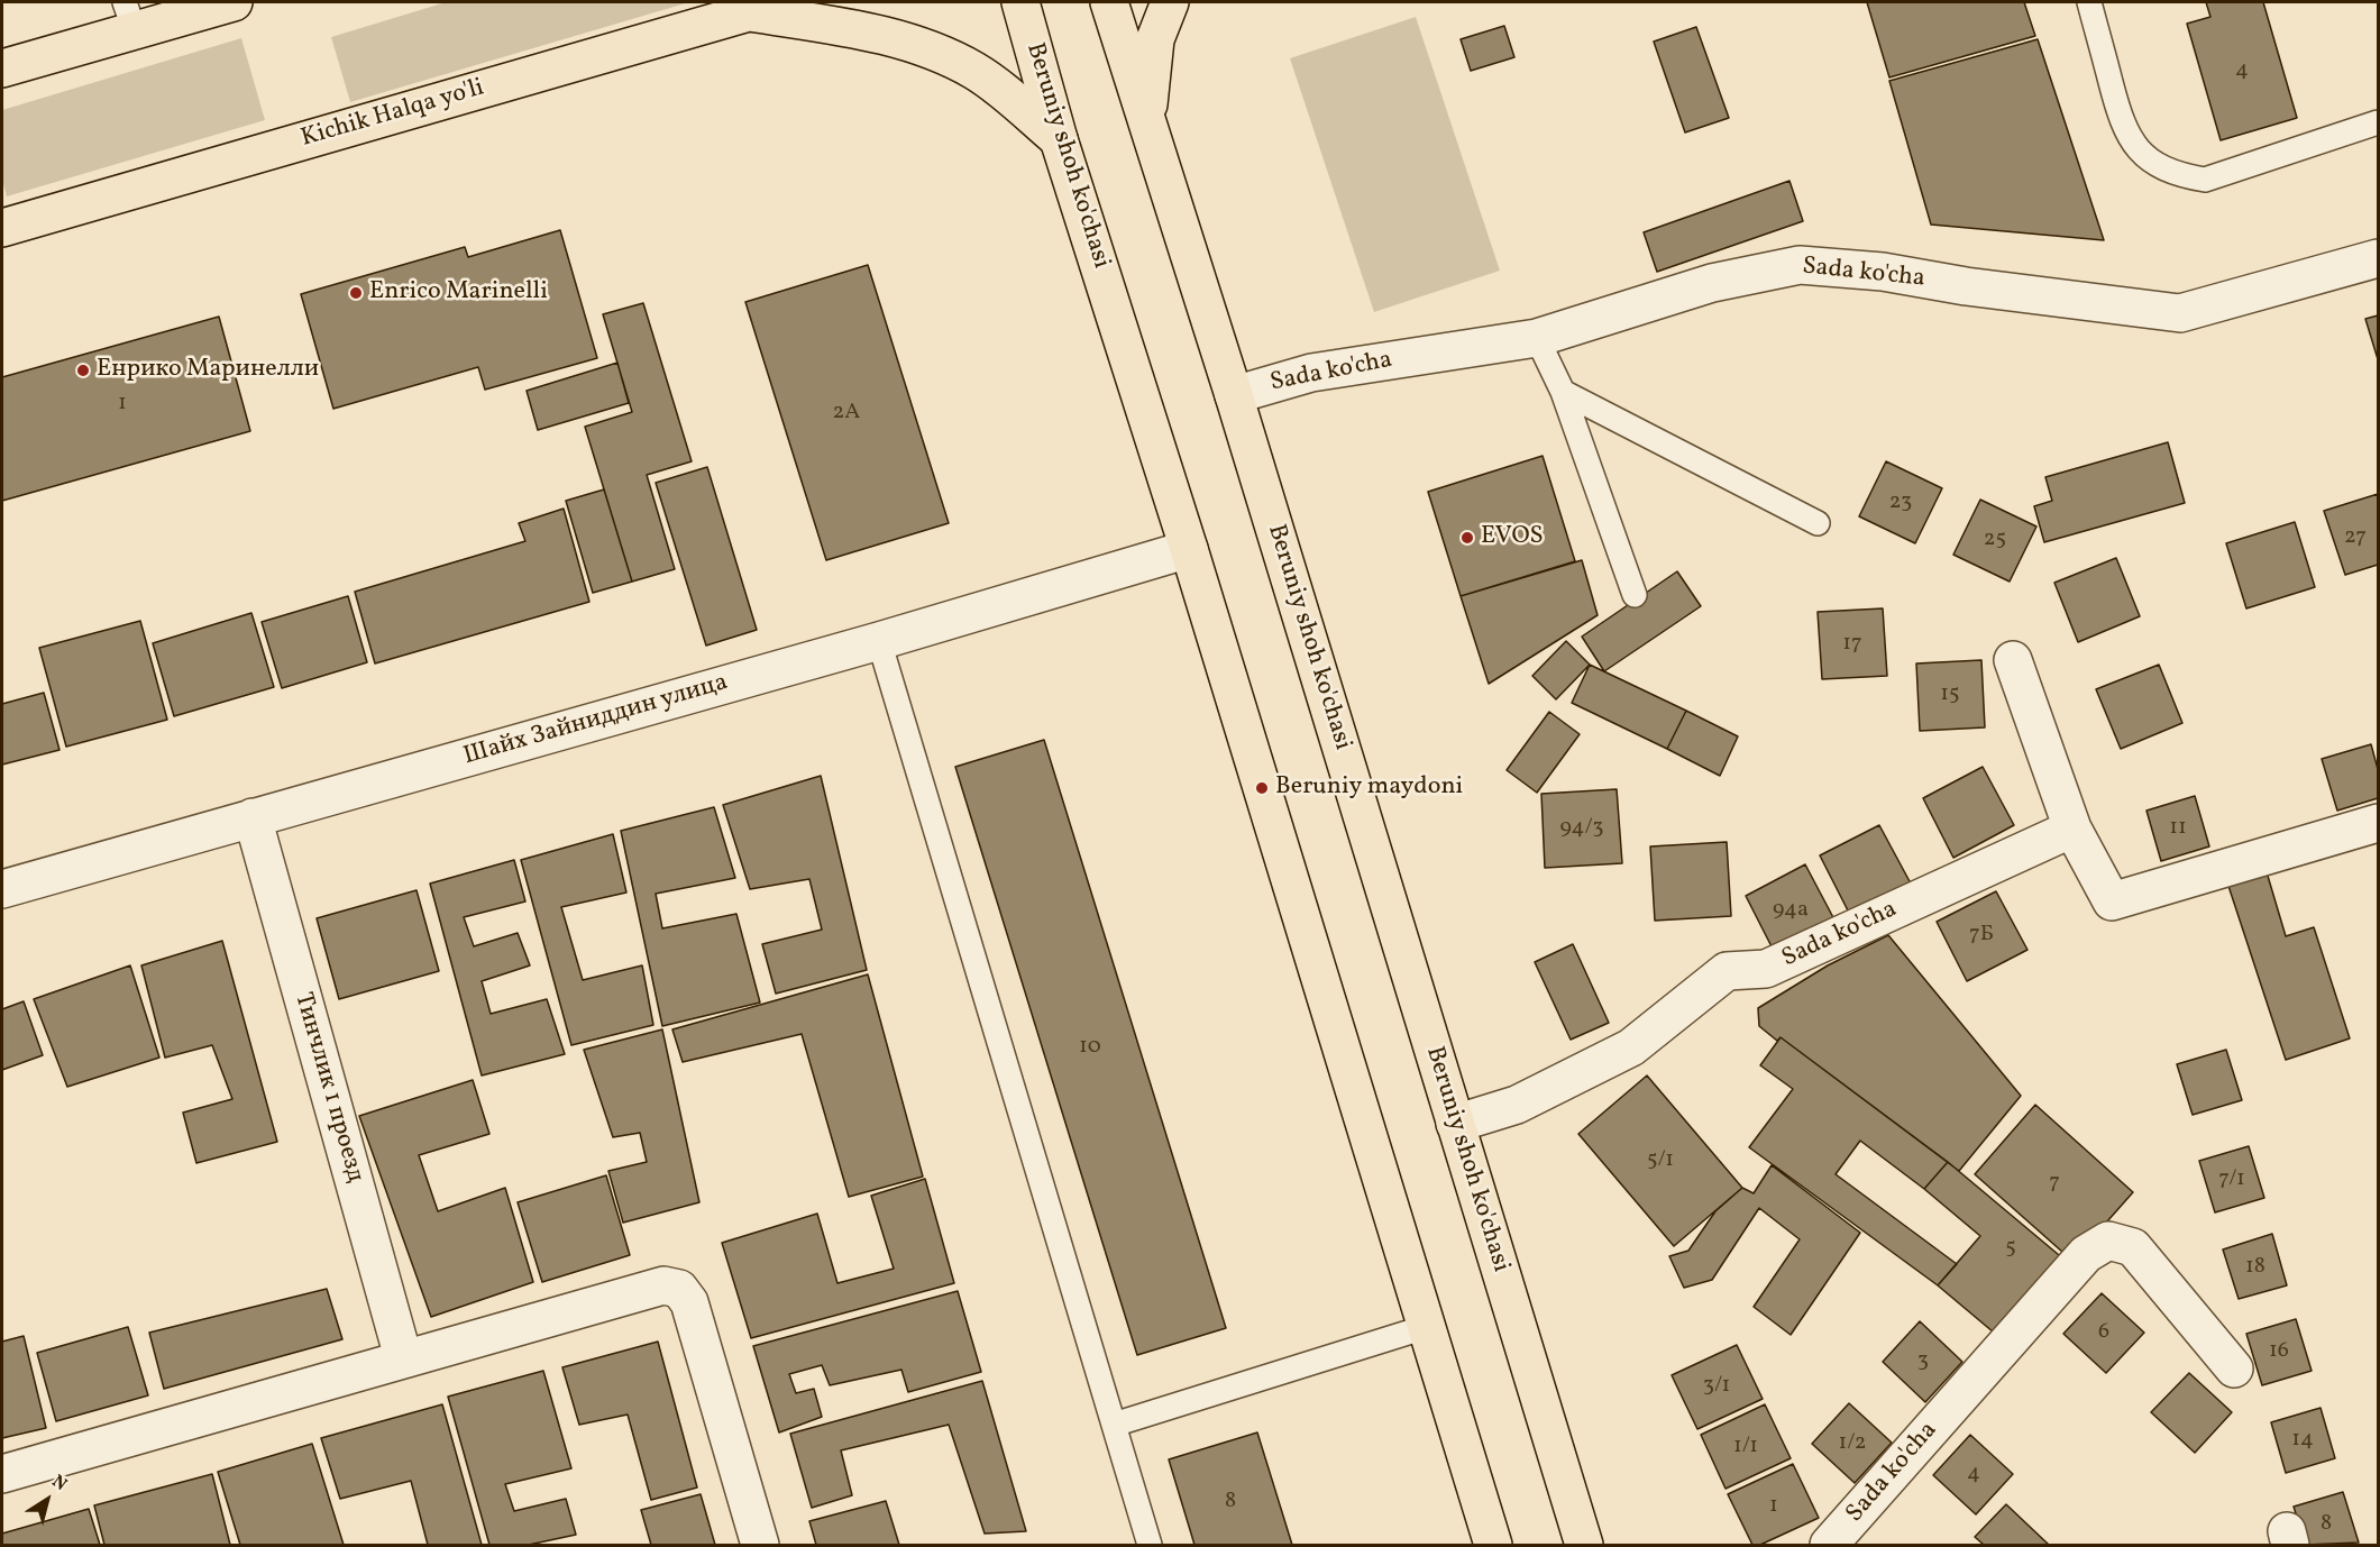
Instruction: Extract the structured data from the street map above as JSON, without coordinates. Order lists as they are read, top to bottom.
{
  "streets": {
    "main road": ["Kichik Halqa yo'li", "Beruniy shoh ko'chasi"],
    "street": ["Sada ko'cha", "Шайх Зайниддин улица", "Тинчлик 1 проезд"]
  },
  "crossings": [
    ["Beruniy shoh ko'chasi", "Sada ko'cha"],
    ["Beruniy shoh ko'chasi", "Шайх Зайниддин улица"],
    ["Шайх Зайниддин улица", "Тинчлик 1 проезд"]
  ],
  "places": [
    "Enrico Marinelli",
    "Енрико Маринелли",
    "EVOS",
    "Beruniy maydoni"
  ],
  "house_numbers": [
    "4",
    "1",
    "2А",
    "23",
    "27",
    "25",
    "17",
    "15",
    "94/3",
    "11",
    "94a",
    "7Б",
    "10",
    "5/1",
    "7/1",
    "7",
    "5",
    "18",
    "6",
    "16",
    "3",
    "3/1",
    "14",
    "1/2",
    "1/1",
    "4",
    "8",
    "1",
    "8"
  ],
  "north": "top right"
}
